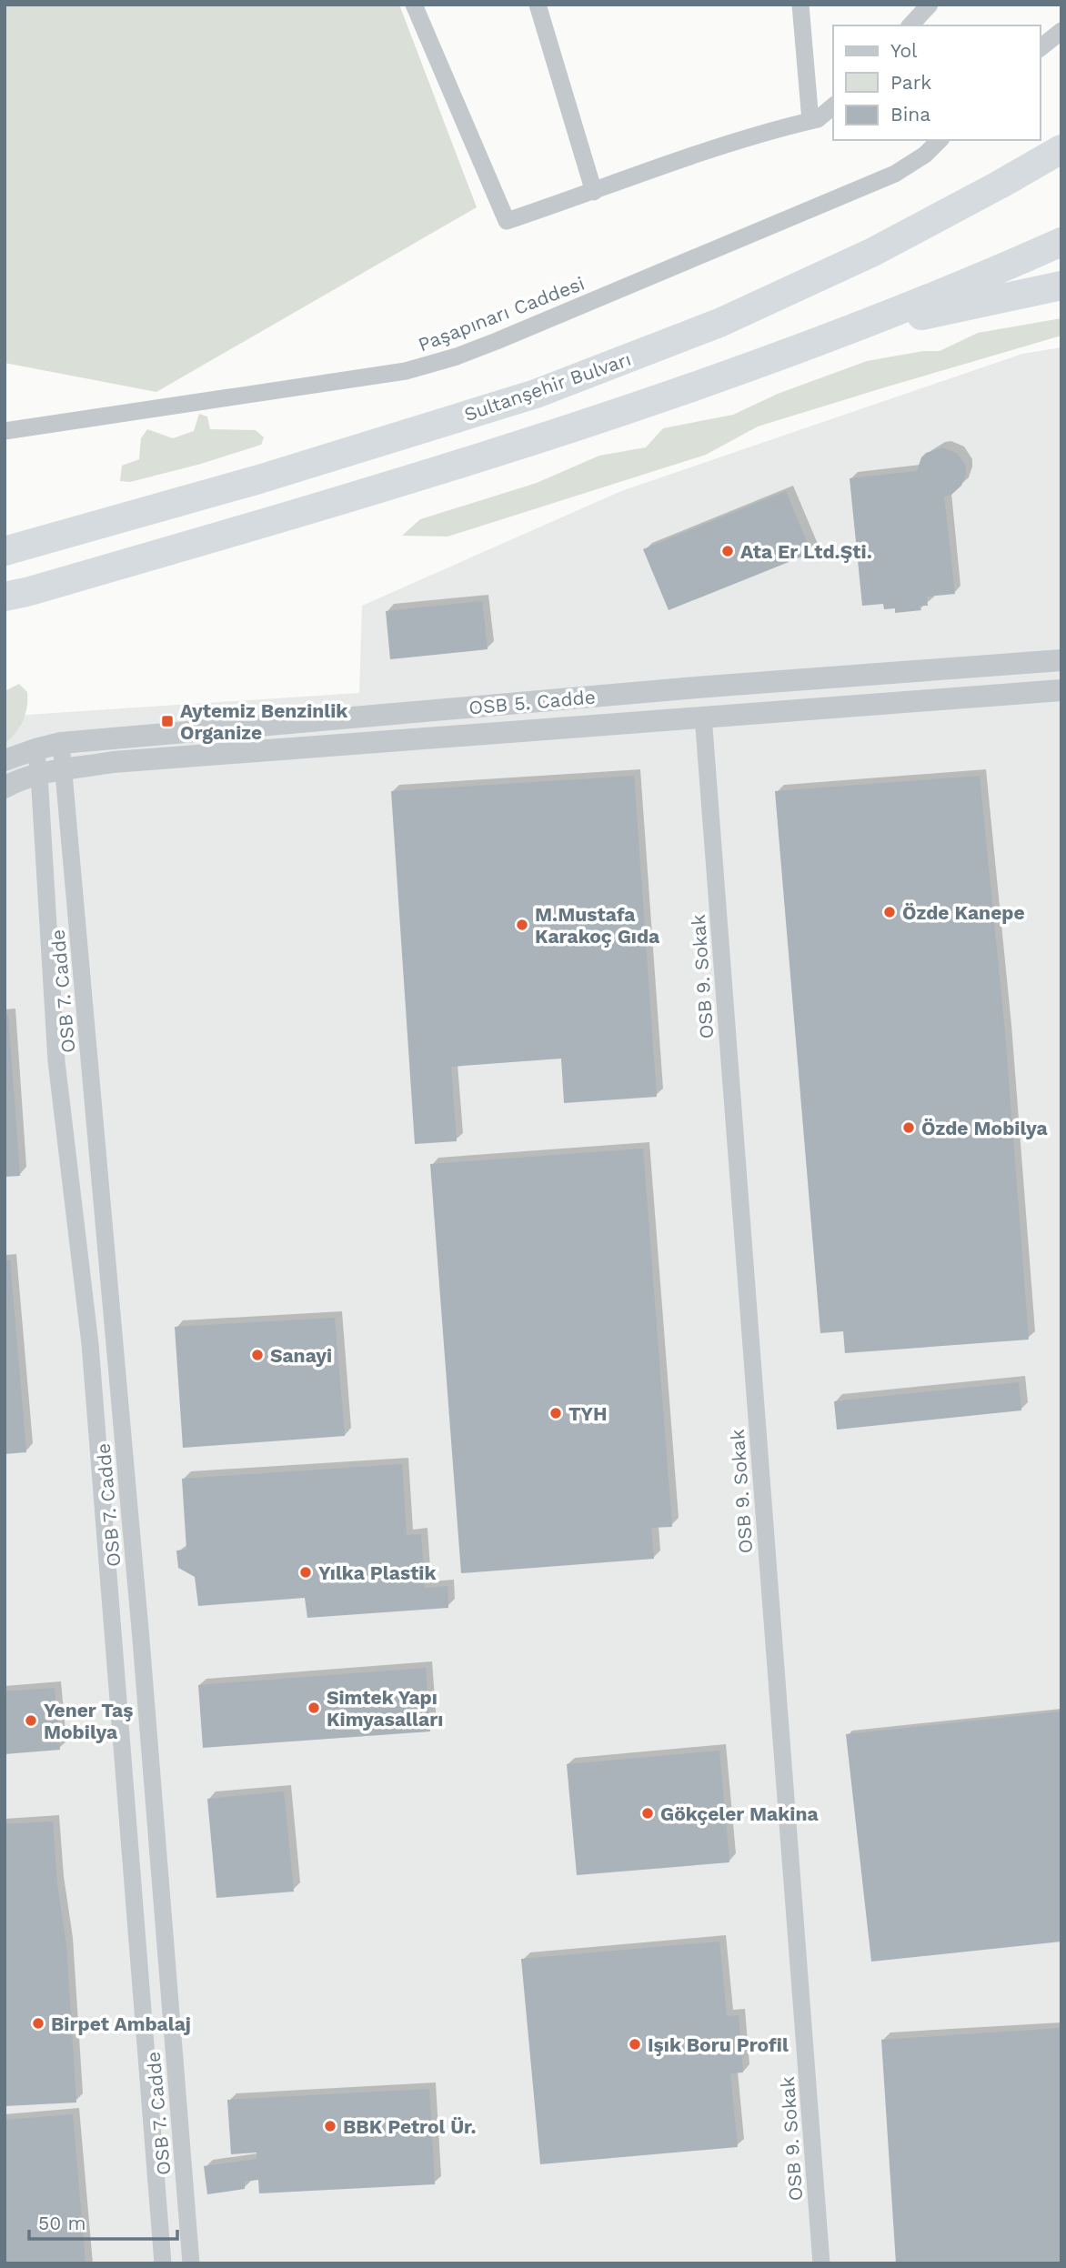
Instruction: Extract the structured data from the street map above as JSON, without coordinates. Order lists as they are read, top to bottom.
{
  "streets": {
    "highway": ["Sultanşehir Bulvarı"],
    "street": [
      "Paşapınarı Caddesi",
      "OSB 5. Cadde",
      "OSB 9. Sokak",
      "OSB 7. Cadde"
    ]
  },
  "crossings": [
    ["OSB 5. Cadde", "OSB 7. Cadde"]
  ],
  "places": {
    "other": [
      "Ata Er Ltd.Şti.",
      "Özde Kanepe",
      "M.Mustafa Karakoç Gıda",
      "Özde Mobilya",
      "Sanayi",
      "TYH",
      "Yılka Plastik",
      "Simtek Yapı Kimyasalları",
      "Yener Taş Mobilya",
      "Gökçeler Makina",
      "Birpet Ambalaj",
      "Işık Boru Profil",
      "BBK Petrol Ür."
    ],
    "transit": ["Aytemiz Benzinlik Organize"]
  },
  "legend": ["Yol", "Park", "Bina"],
  "scale_bar": "50 m"
}
